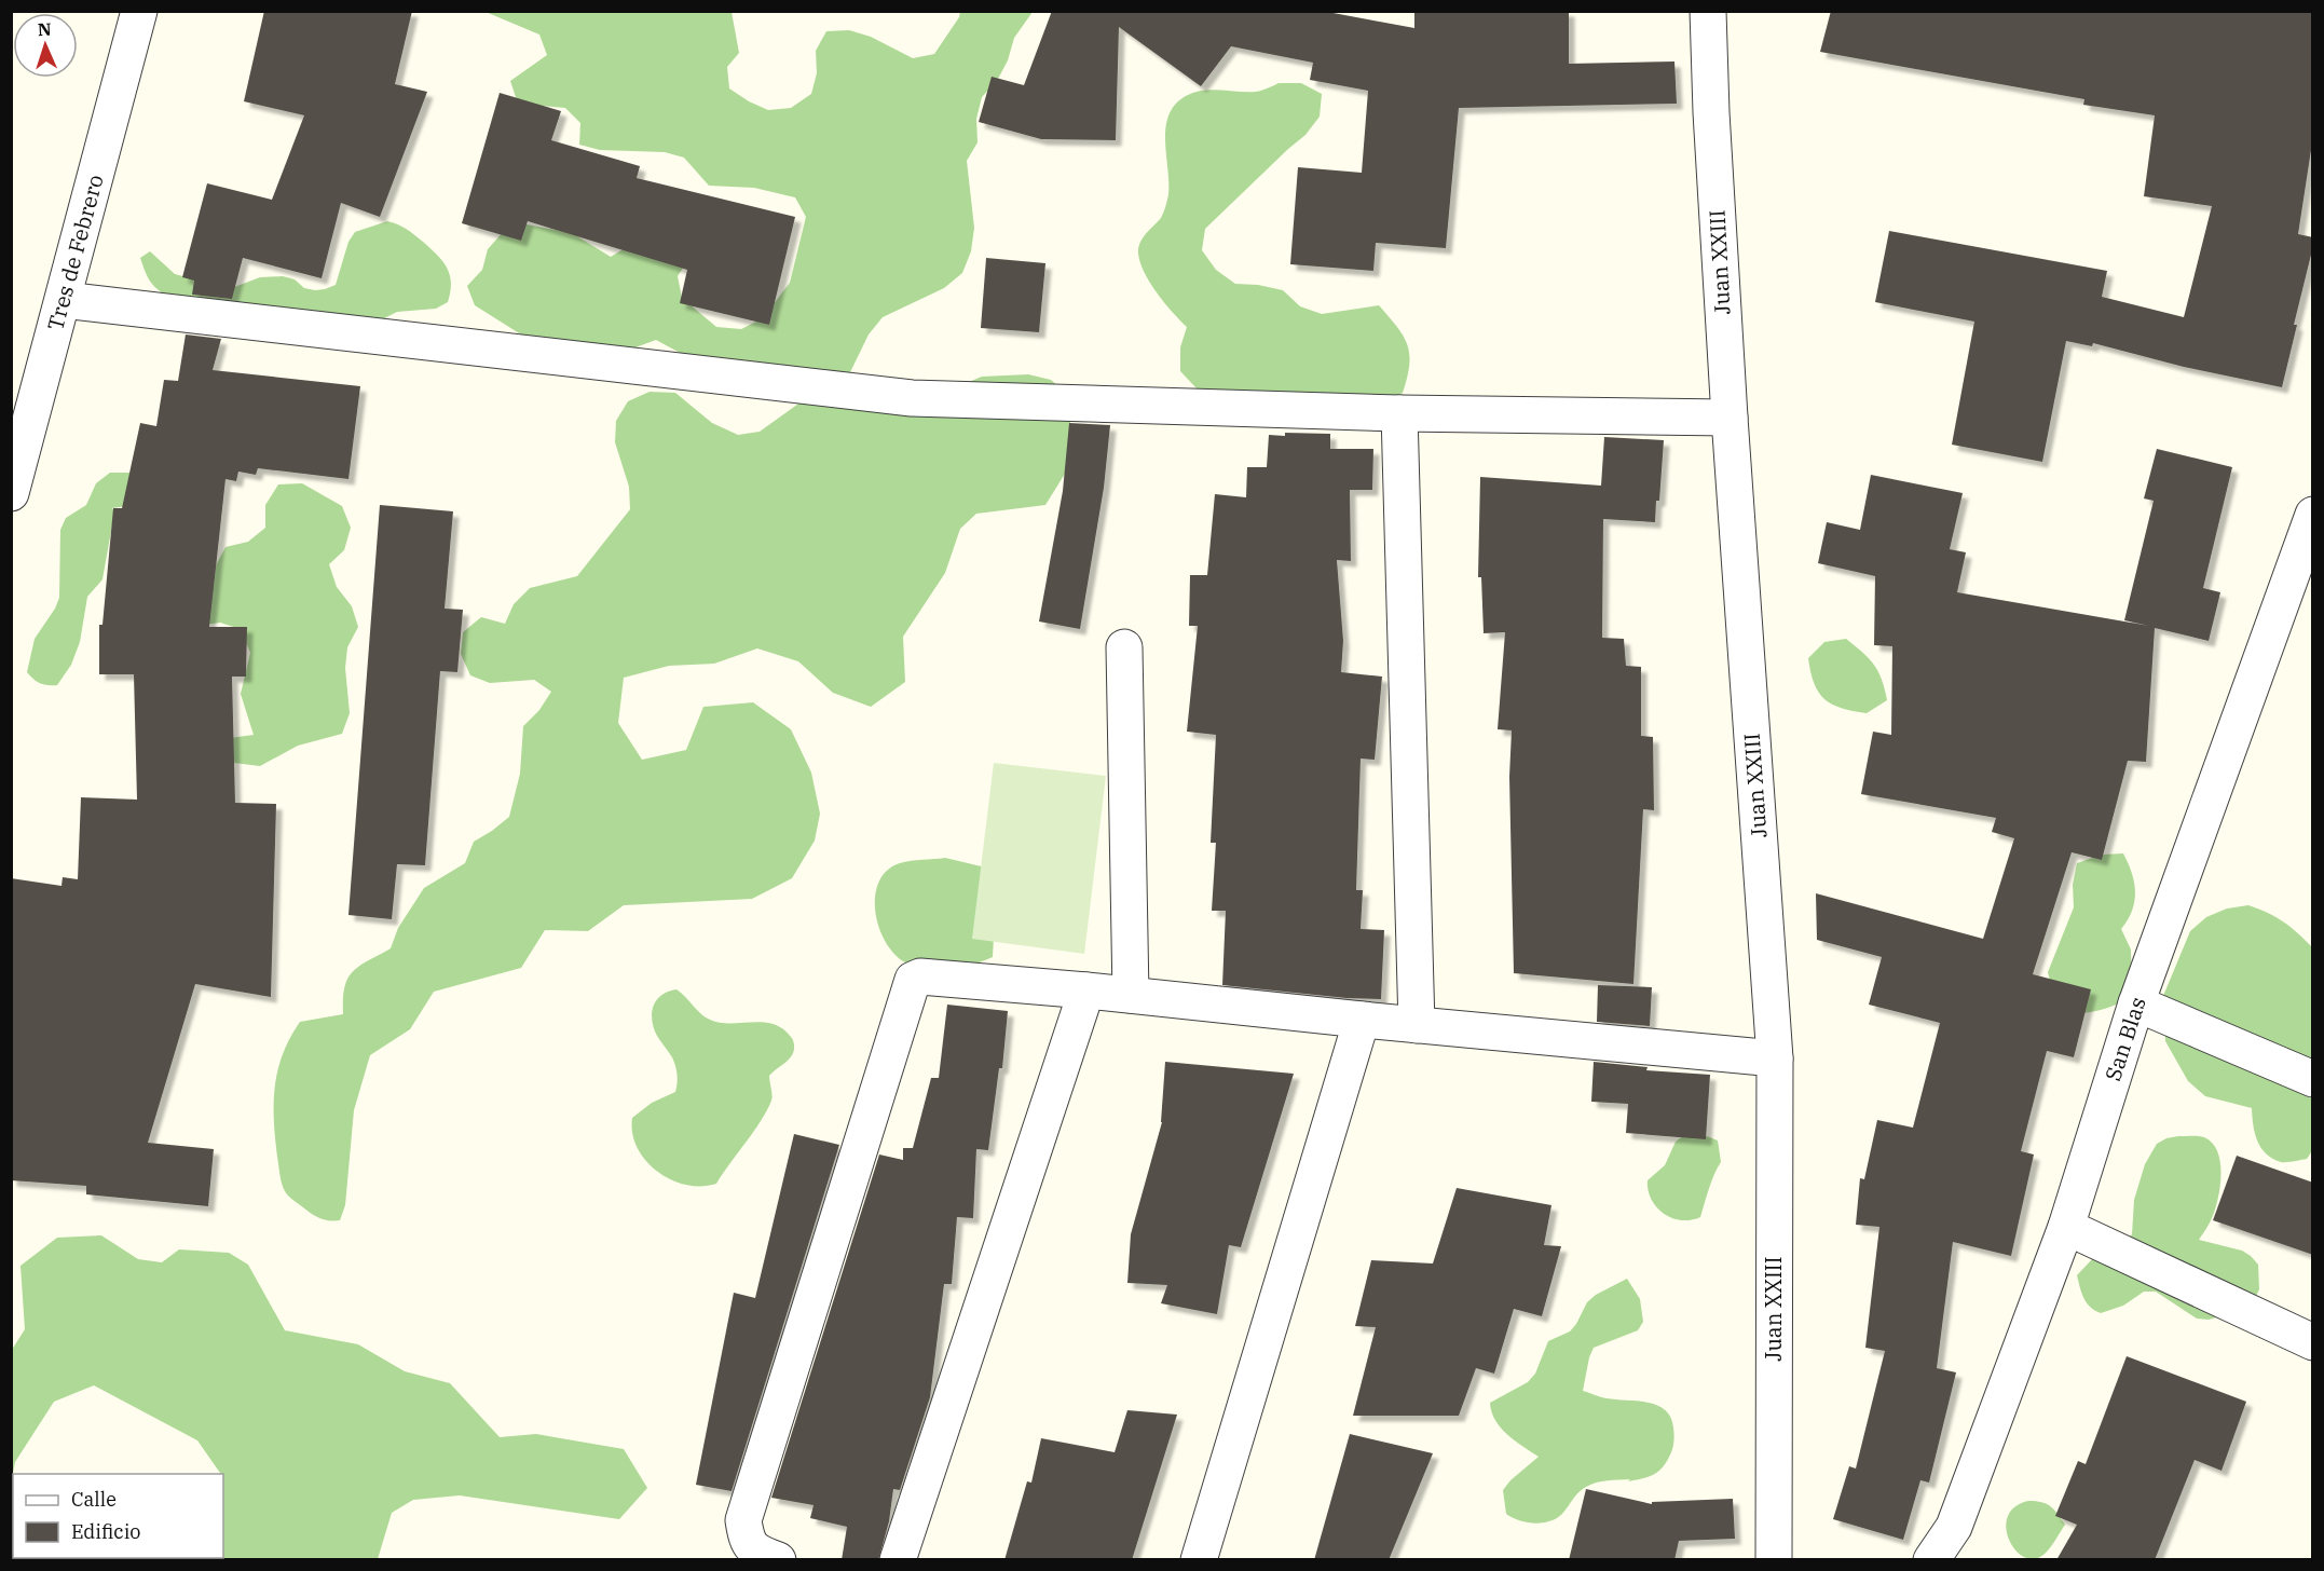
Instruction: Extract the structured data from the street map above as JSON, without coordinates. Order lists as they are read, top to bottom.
{
  "streets": {
    "street": ["Tres de Febrero", "Juan XXIII", "San Blas"]
  },
  "legend": ["Calle", "Edificio"],
  "north": "top"
}
